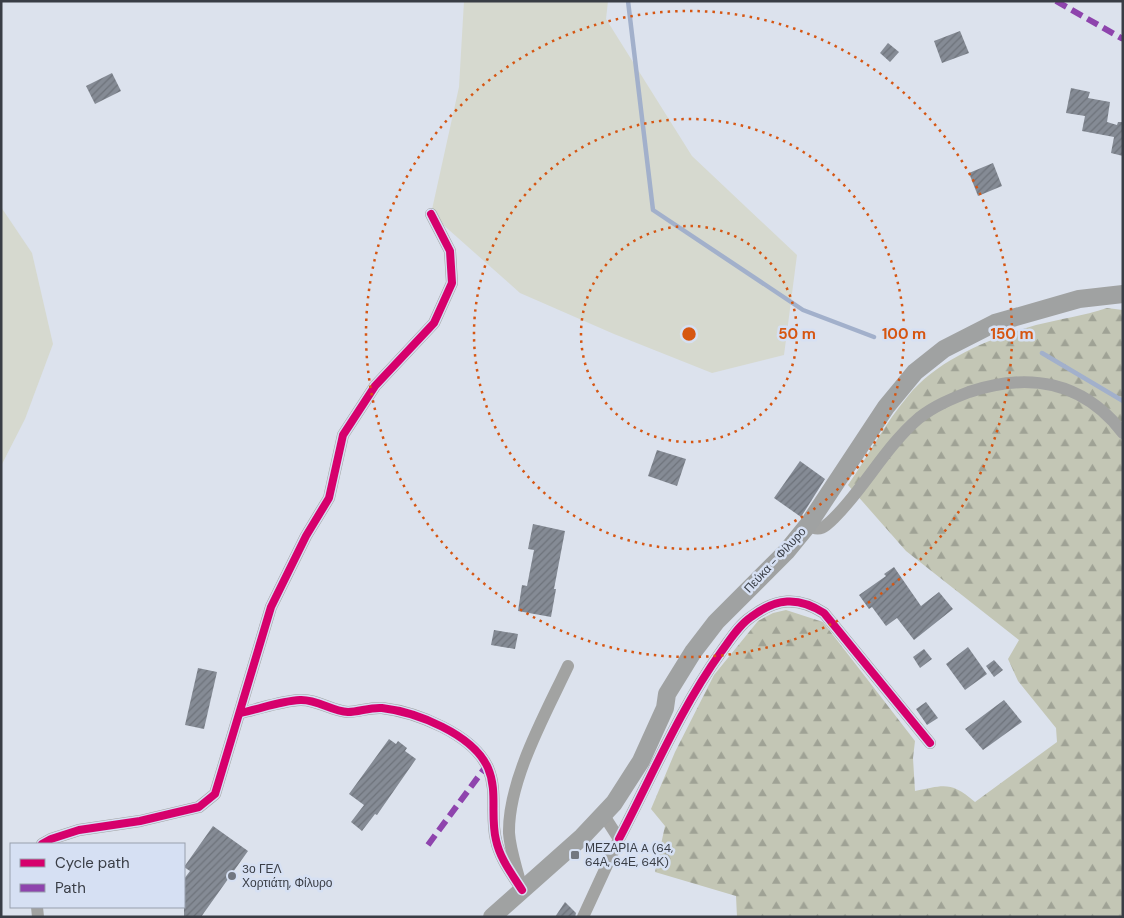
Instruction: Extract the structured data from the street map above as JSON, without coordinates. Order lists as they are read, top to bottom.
{
  "streets": {
    "main road": ["Πεύκα - Φίλυρο"]
  },
  "places": {
    "transit": ["ΜΕΖΑΡΙΑ A (64, 64Α, 64Ε, 64Κ)"],
    "other": ["3ο ΓΕΛ Χορτιάτη, Φίλυρο"]
  },
  "legend": ["Cycle path", "Path"],
  "rings": ["50 m", "100 m", "150 m"]
}
